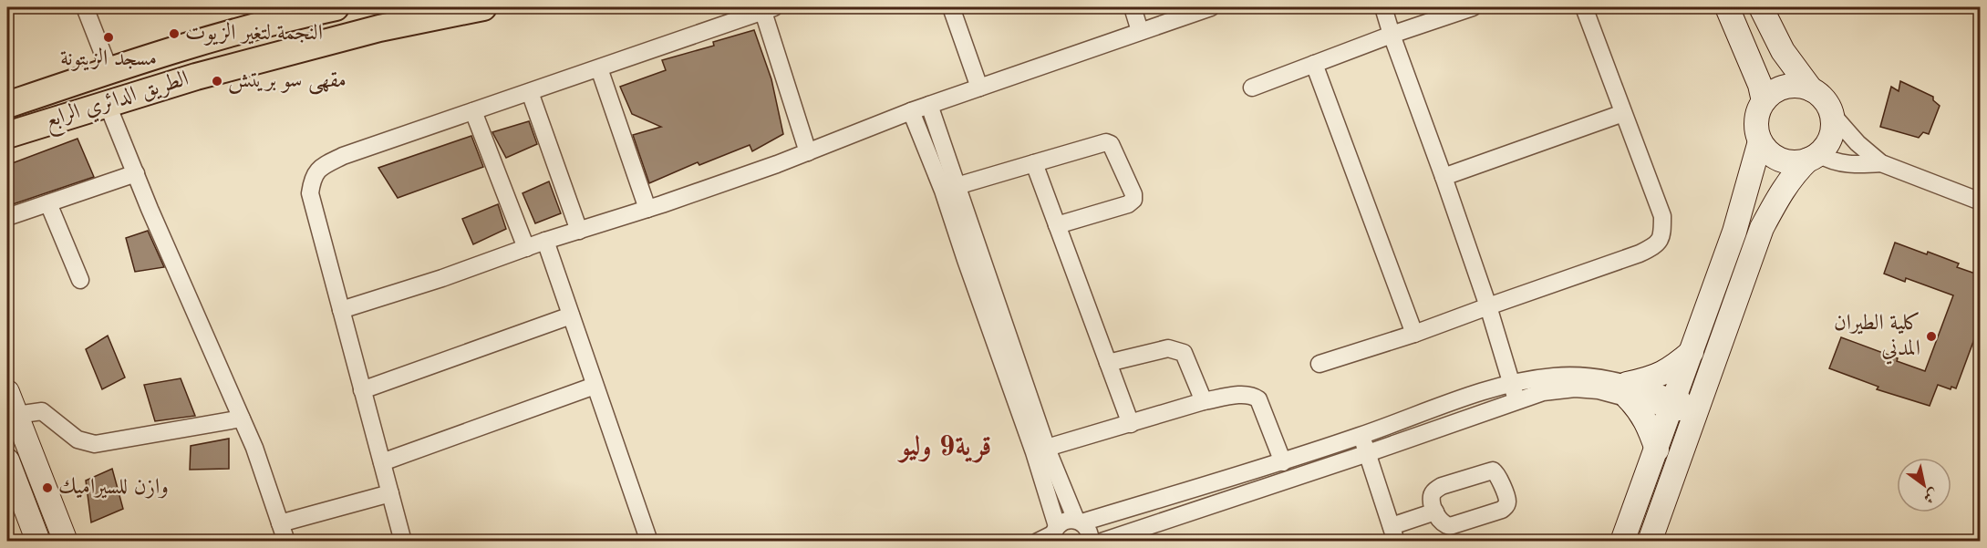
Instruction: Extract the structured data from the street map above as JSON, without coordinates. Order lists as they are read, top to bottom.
{
  "streets": {
    "main road": ["الطريق الدائري الرابع"]
  },
  "districts": ["قرية9 وليو"],
  "places": [
    "النجمة لتغير الزيوت",
    "مسجد الزيتونة",
    "مقهى سو بريتش",
    "كلية الطيران المدني",
    "وازن للسيراميك"
  ],
  "north": "bottom right"
}
